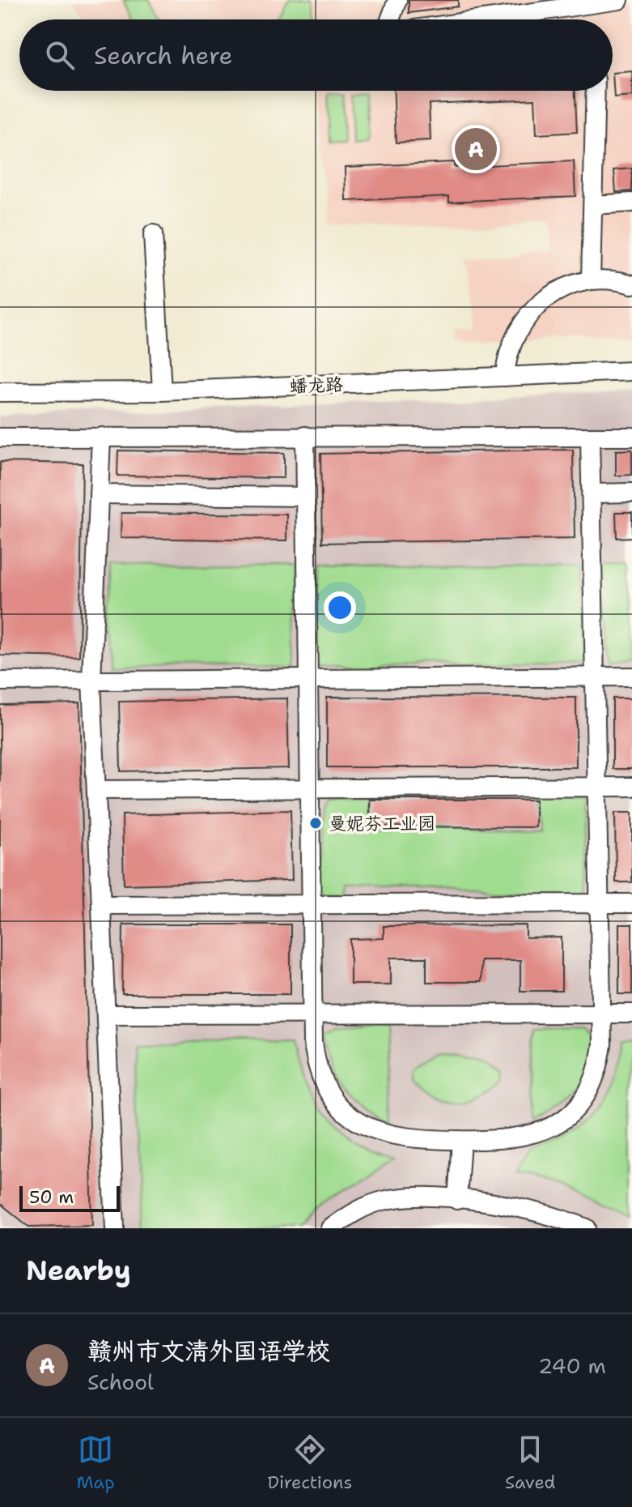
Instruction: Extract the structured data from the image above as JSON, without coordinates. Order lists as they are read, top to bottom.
{
  "streets": {
    "street": ["蟠龙路"]
  },
  "places": ["曼妮芬工业园"],
  "scale_bar": "50 m",
  "page": {
    "search": "Search here",
    "pins": "A",
    "scale": "50 m",
    "heading": "Nearby",
    "list": [
      {
        "mark": "A",
        "name": "赣州市文清外国语学校",
        "note": "School",
        "value": "240 m"
      }
    ],
    "nav": ["Map", "Directions", "Saved"]
  }
}
